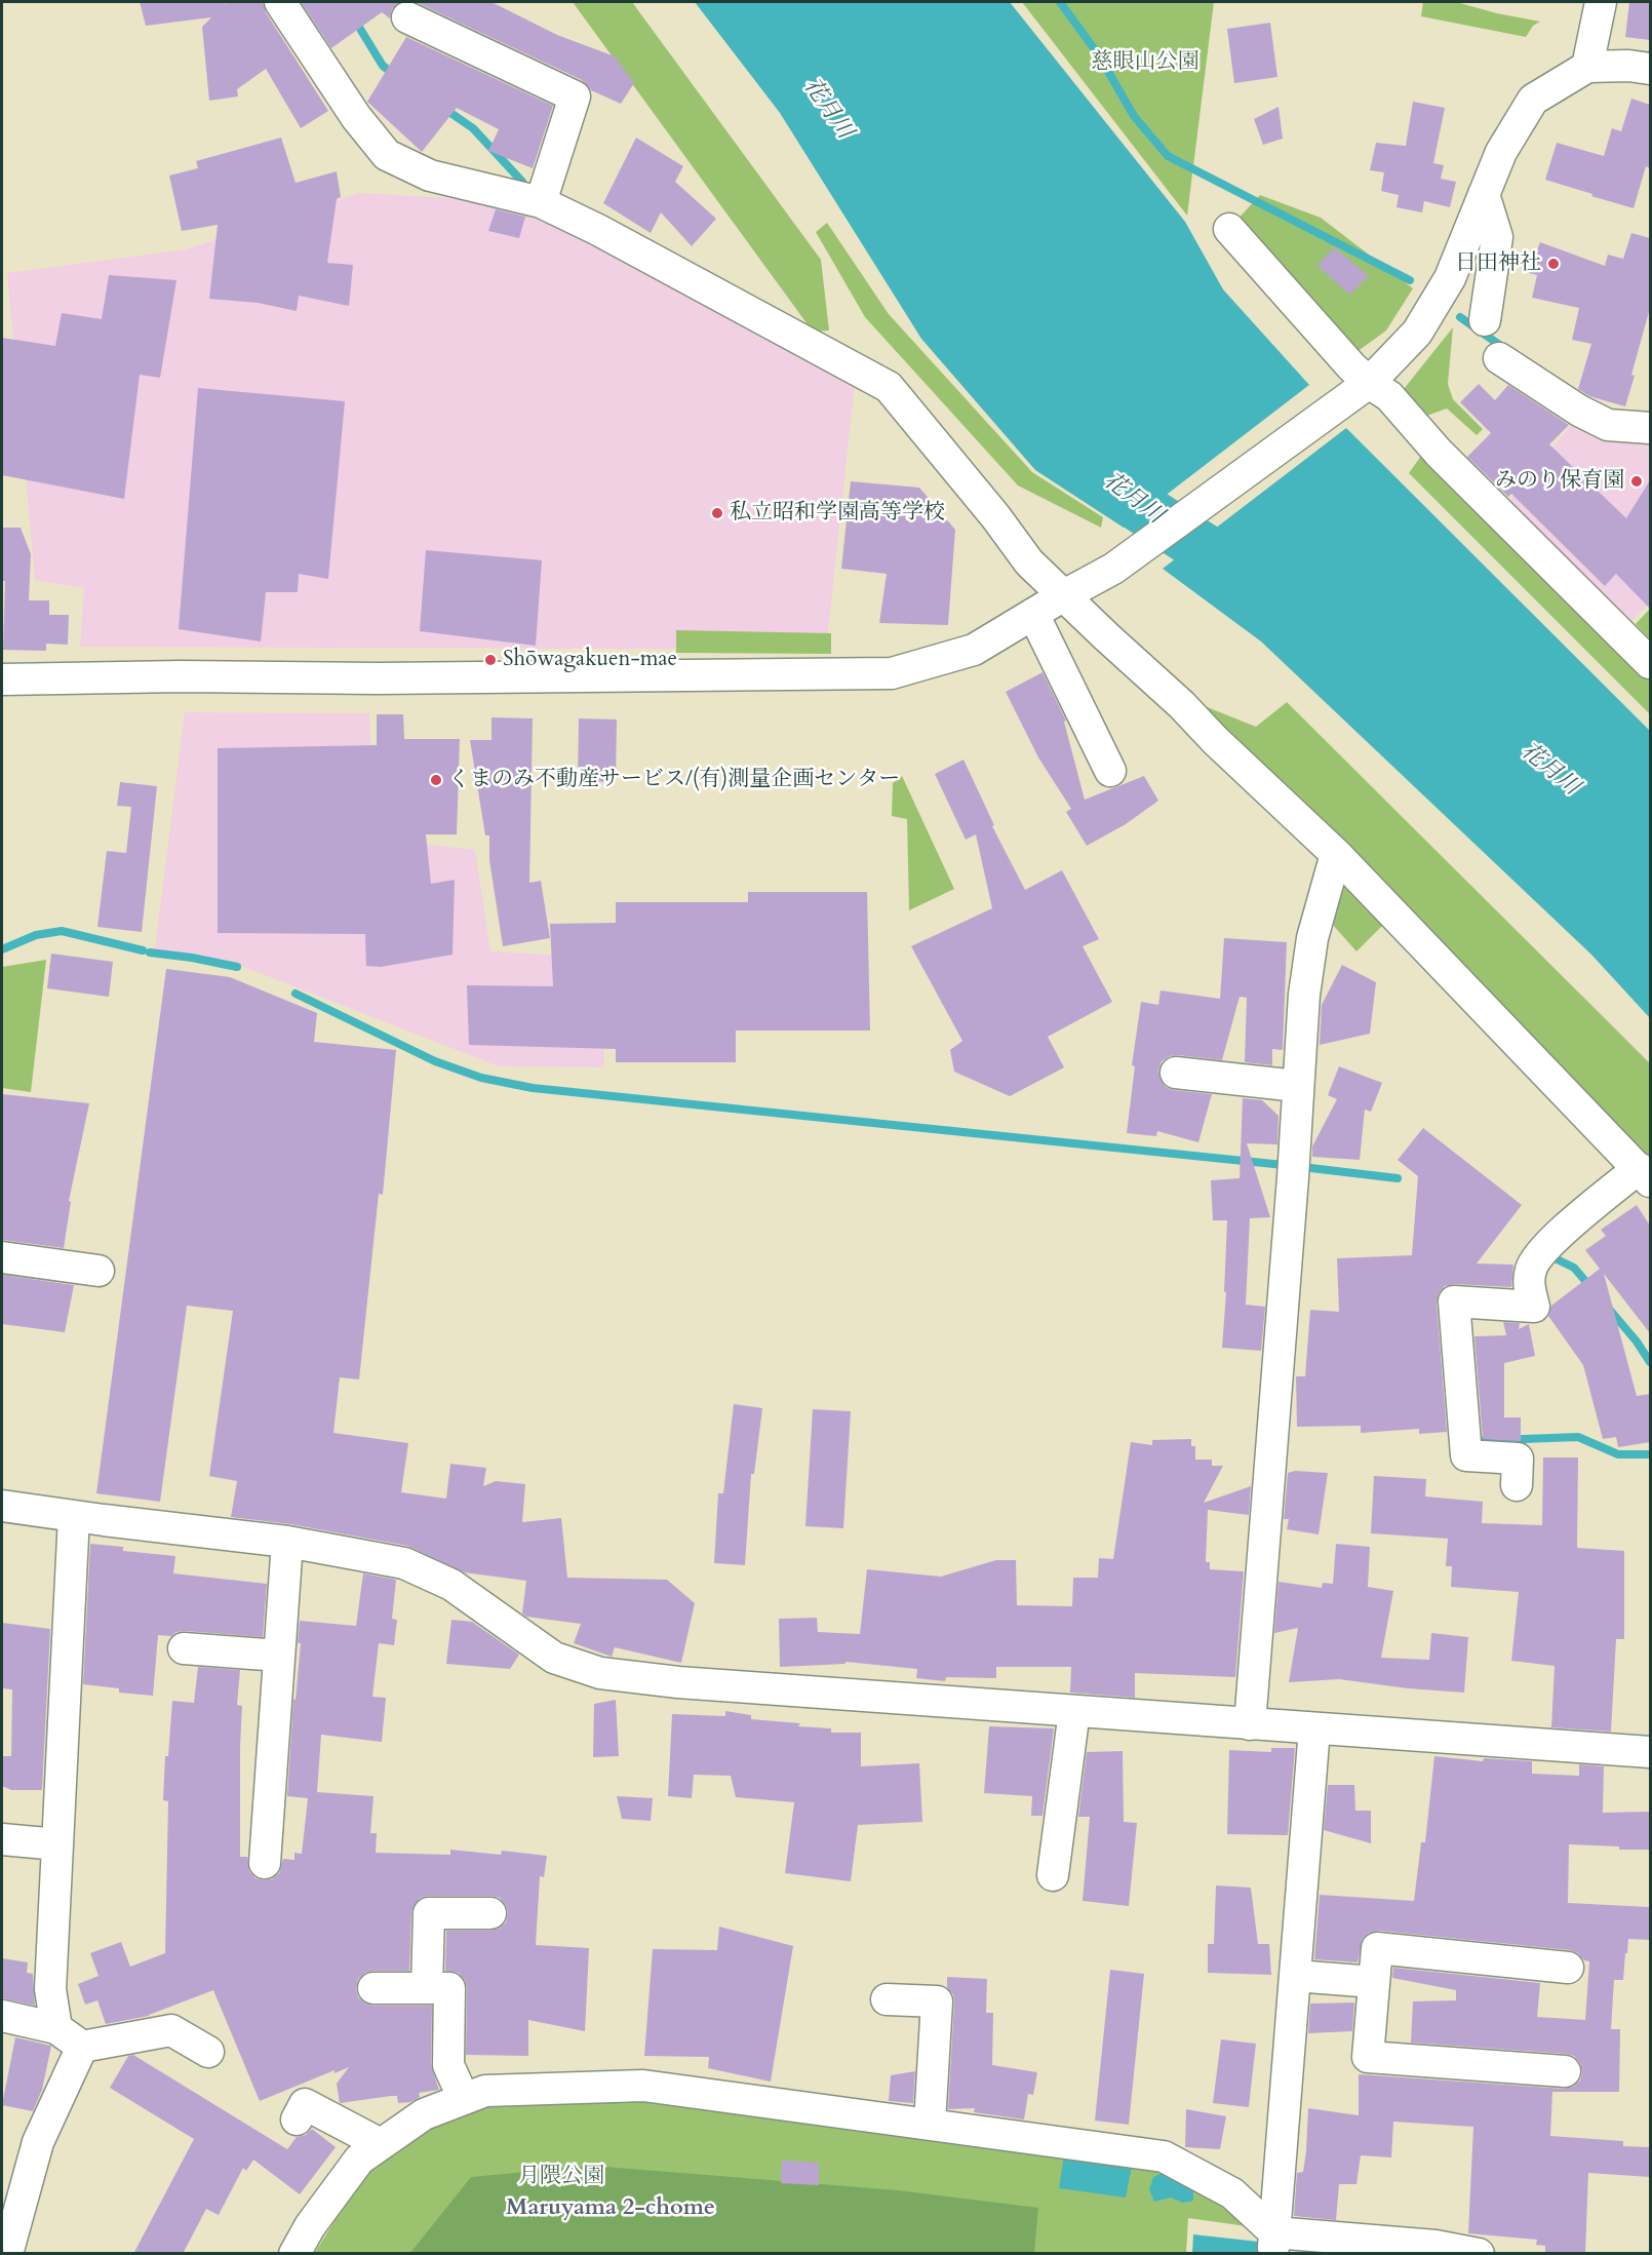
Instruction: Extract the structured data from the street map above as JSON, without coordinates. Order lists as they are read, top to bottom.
{
  "districts": ["Maruyama 2-chome"],
  "water": ["花月川"],
  "parks": ["慈眼山公園", "月隈公園"],
  "places": [
    "日田神社",
    "みのり保育園",
    "私立昭和学園高等学校",
    "Shōwagakuen-mae",
    "くまのみ不動産サービス/(有)測量企画センター"
  ]
}
